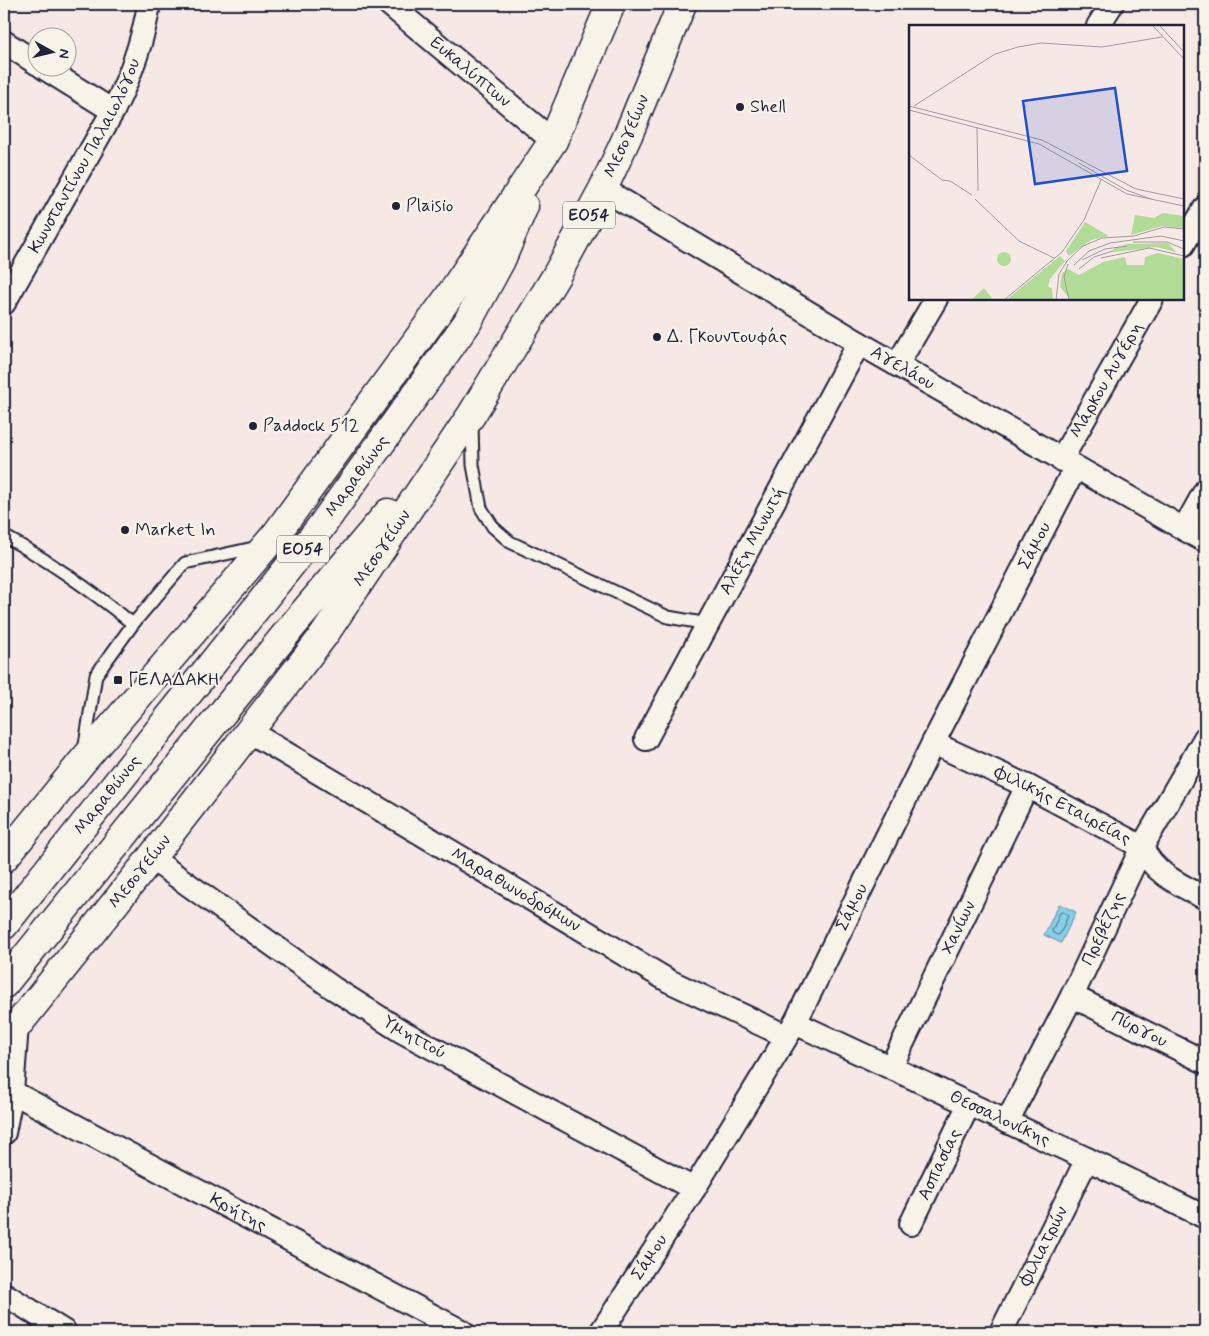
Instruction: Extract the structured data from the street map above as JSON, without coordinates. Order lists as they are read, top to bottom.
{
  "streets": {
    "main road": ["Μεσογείων", "ΕΟ54", "Μαραθώνος"],
    "street": [
      "Ευκαλύπτων",
      "Κωνσταντίνου Παλαιολόγου",
      "Αγελάου",
      "Μάρκου Αυγέρη",
      "Αλέξη Μινωτή",
      "Σάμου",
      "Φιλικής Εταιρείας",
      "Μαραθωνοδρόμων",
      "Χανίων",
      "Πρεβέζης",
      "Πύργου",
      "Υμηττού",
      "Θεσσαλονίκης",
      "Ασπασίας",
      "Κρήτης",
      "Φιλιατρών"
    ]
  },
  "crossings": [
    ["Ευκαλύπτων", "ΕΟ54"],
    ["Ευκαλύπτων", "Μαραθώνος"],
    ["Μεσογείων", "Αγελάου"],
    ["Μεσογείων", "Μαραθώνος"],
    ["Μεσογείων", "Μαραθωνοδρόμων"],
    ["Μεσογείων", "Υμηττού"],
    ["ΕΟ54", "Μαραθώνος"],
    ["Αγελάου", "Μάρκου Αυγέρη"],
    ["Αγελάου", "Αλέξη Μινωτή"],
    ["Αγελάου", "Σάμου"],
    ["Μάρκου Αυγέρη", "Σάμου"],
    ["Σάμου", "Φιλικής Εταιρείας"],
    ["Σάμου", "Μαραθωνοδρόμων"],
    ["Σάμου", "Υμηττού"],
    ["Σάμου", "Θεσσαλονίκης"],
    ["Φιλικής Εταιρείας", "Χανίων"],
    ["Φιλικής Εταιρείας", "Πρεβέζης"],
    ["Μαραθωνοδρόμων", "Θεσσαλονίκης"],
    ["Χανίων", "Θεσσαλονίκης"],
    ["Πρεβέζης", "Πύργου"],
    ["Πρεβέζης", "Θεσσαλονίκης"],
    ["Θεσσαλονίκης", "Ασπασίας"],
    ["Θεσσαλονίκης", "Φιλιατρών"]
  ],
  "places": {
    "other": [
      "Shell",
      "Plaisio",
      "Δ. Γκουντουφάς",
      "Paddock 512",
      "Market In"
    ],
    "transit": ["ΓΕΛΑΔΑΚΗ"]
  },
  "north": "right"
}
